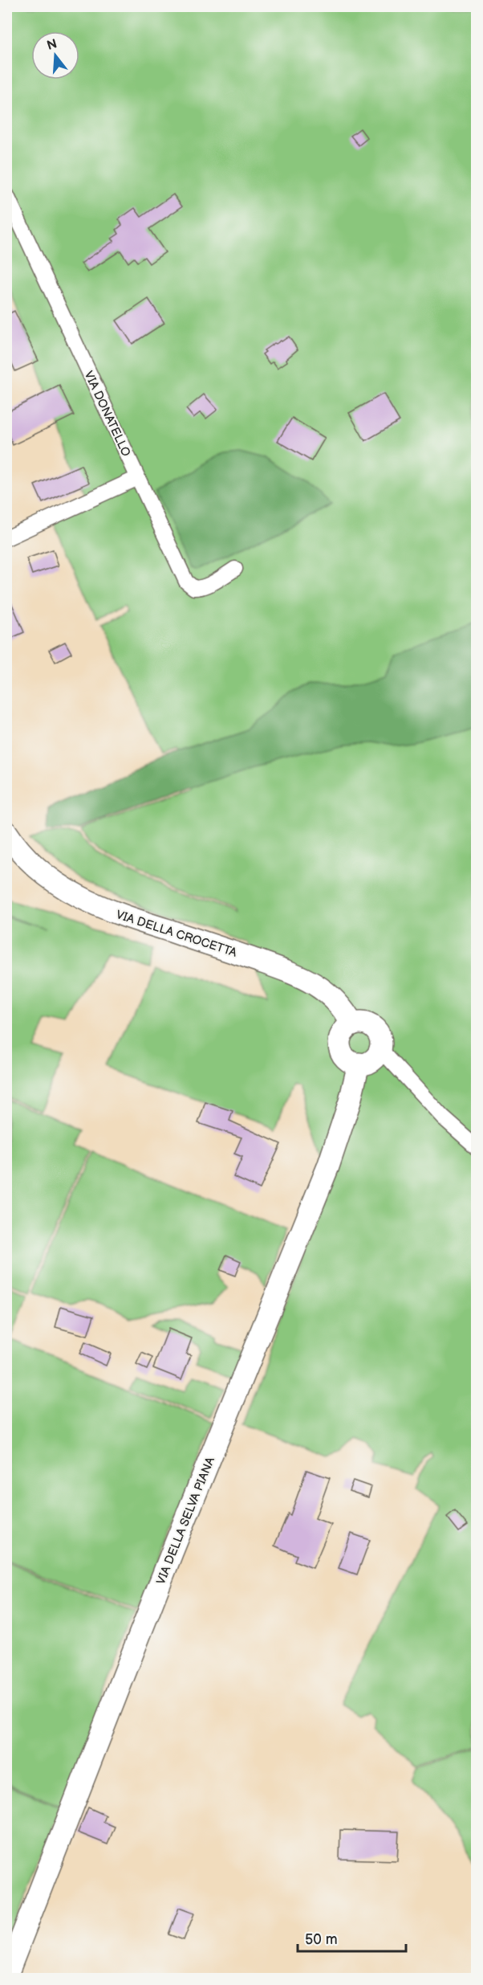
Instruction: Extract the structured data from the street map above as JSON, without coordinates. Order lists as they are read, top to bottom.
{
  "streets": {
    "street": ["VIA DONATELLO", "VIA DELLA CROCETTA", "VIA DELLA SELVA PIANA"]
  },
  "crossings": [
    ["VIA DELLA CROCETTA", "VIA DELLA SELVA PIANA"]
  ],
  "scale_bar": "50 m",
  "north": "top"
}
